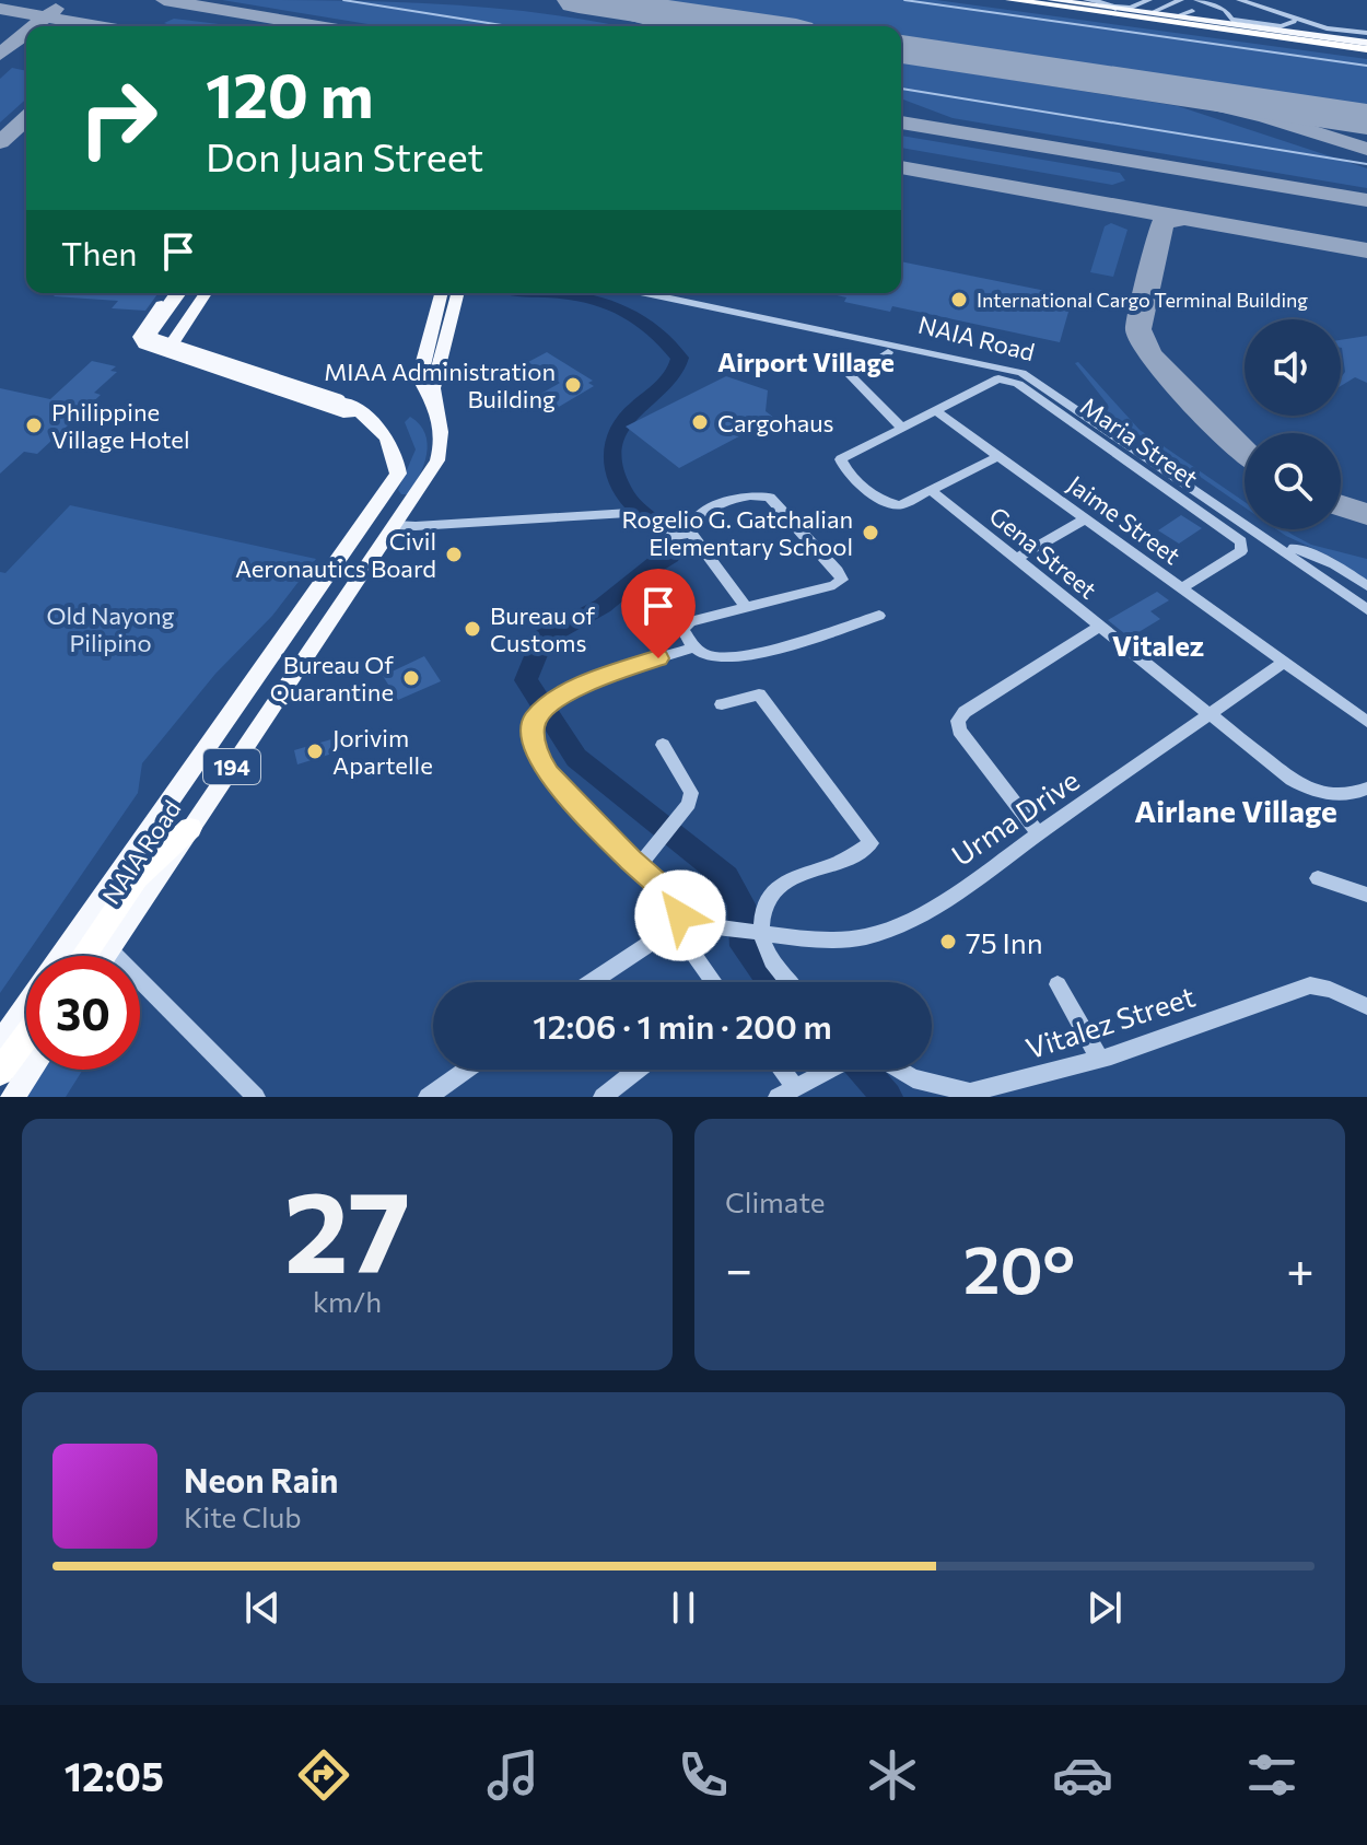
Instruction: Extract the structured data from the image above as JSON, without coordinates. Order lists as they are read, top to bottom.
{
  "streets": {
    "main road": ["NAIA Road", "194"],
    "street": [
      "Maria Street",
      "Jaime Street",
      "Gena Street",
      "Urma Drive",
      "Vitalez Street"
    ]
  },
  "crossings": [
    ["Maria Street", "Jaime Street"],
    ["Jaime Street", "Urma Drive"],
    ["Gena Street", "Urma Drive"]
  ],
  "districts": ["Airport Village", "Vitalez", "Airlane Village"],
  "parks": ["Old Nayong Pilipino"],
  "places": [
    "International Cargo Terminal Building",
    "MIAA Administration Building",
    "Cargohaus",
    "Philippine Village Hotel",
    "Rogelio G. Gatchalian Elementary School",
    "Civil Aeronautics Board",
    "Bureau of Customs",
    "Bureau Of Quarantine",
    "Jorivim Apartelle",
    "75 Inn"
  ],
  "page": {
    "turn": ["120 m", "Don Juan Street"],
    "then": "Then",
    "limit": "30",
    "trip": "12:06 · 1 min · 200 m",
    "tile": [
      ["27", "km/h"],
      "Climate"
    ],
    "heat": ["−", "20°", "+"],
    "song": ["Neon Rain", "Kite Club"],
    "tabs": "12:05"
  }
}
